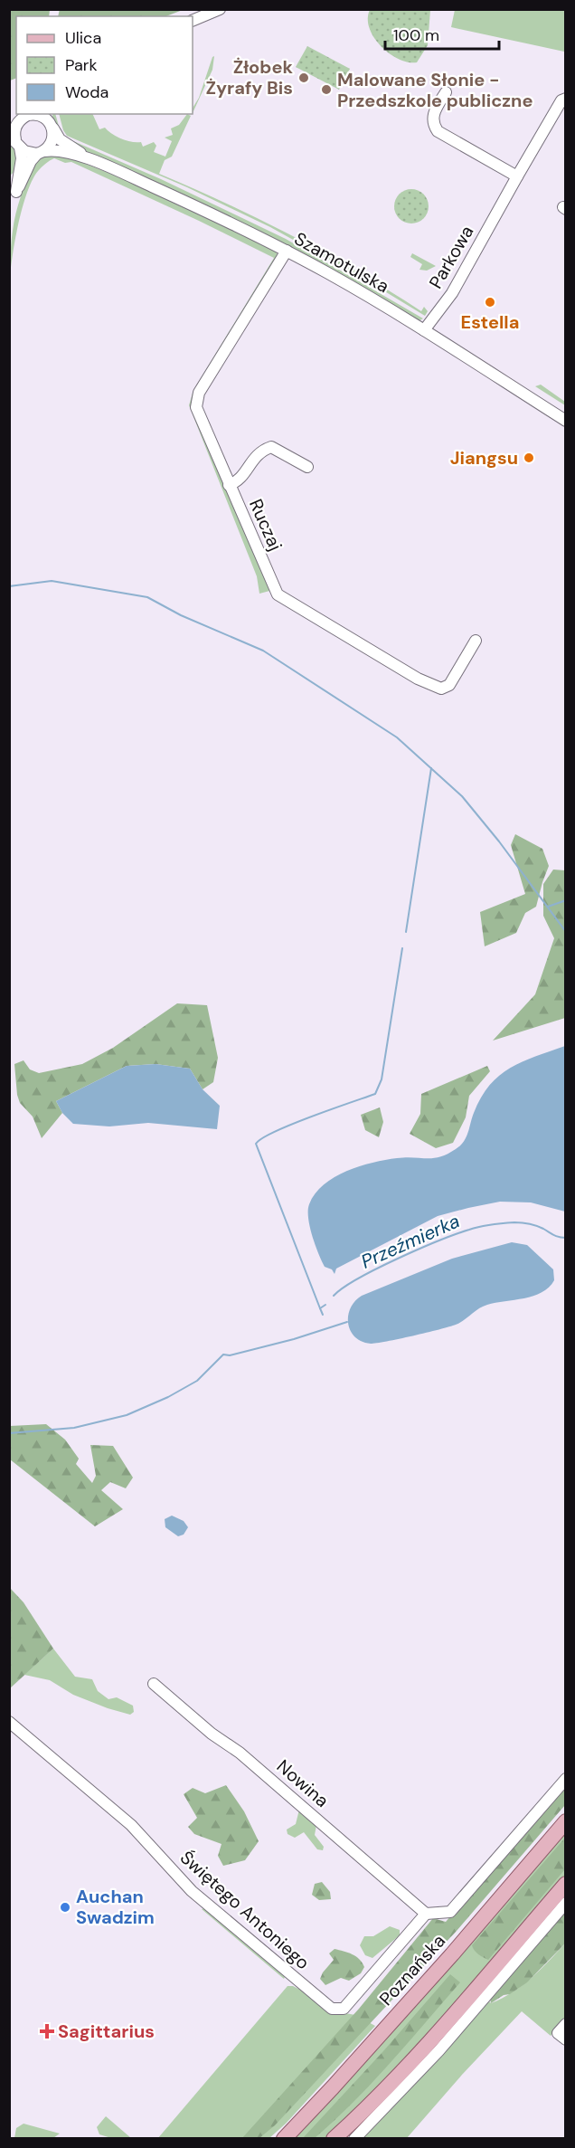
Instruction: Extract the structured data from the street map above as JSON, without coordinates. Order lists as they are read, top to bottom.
{
  "streets": {
    "main road": ["Poznańska"],
    "street": [
      "Parkowa",
      "Szamotulska",
      "Ruczaj",
      "Nowina",
      "Świętego Antoniego"
    ]
  },
  "crossings": [
    ["Parkowa", "Szamotulska"],
    ["Szamotulska", "Ruczaj"],
    ["Nowina", "Świętego Antoniego"],
    ["Nowina", "Poznańska"],
    ["Świętego Antoniego", "Poznańska"]
  ],
  "water": ["Przeźmierka"],
  "places": {
    "other": [
      "Żłobek Żyrafy Bis",
      "Malowane Słonie - Przedszkole publiczne",
      "Estella",
      "Jiangsu",
      "Auchan Swadzim"
    ],
    "health": ["Sagittarius"]
  },
  "legend": ["Ulica", "Park", "Woda"],
  "scale_bar": "100 m"
}
